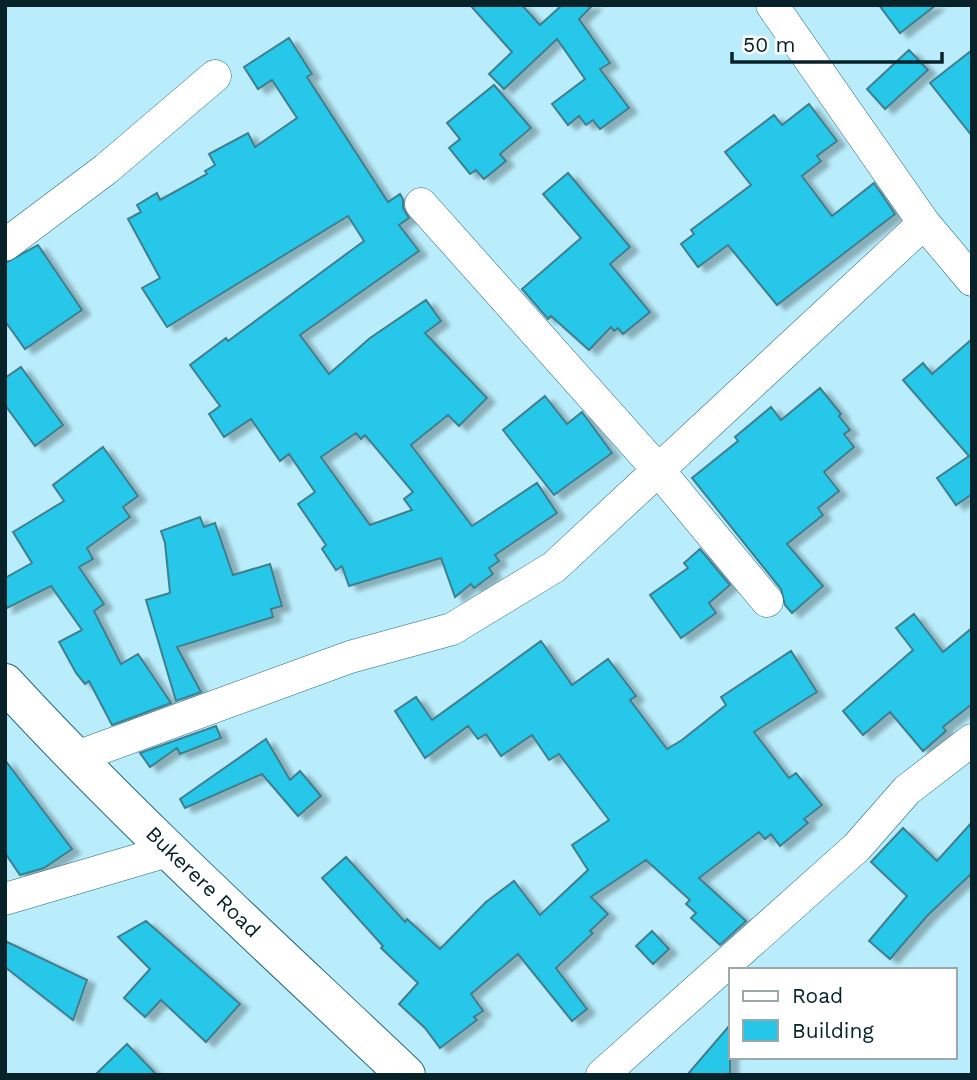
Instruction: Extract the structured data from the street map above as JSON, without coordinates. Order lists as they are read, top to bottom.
{
  "streets": {
    "main road": ["Bukerere Road"]
  },
  "legend": ["Road", "Building"],
  "scale_bar": "50 m"
}
